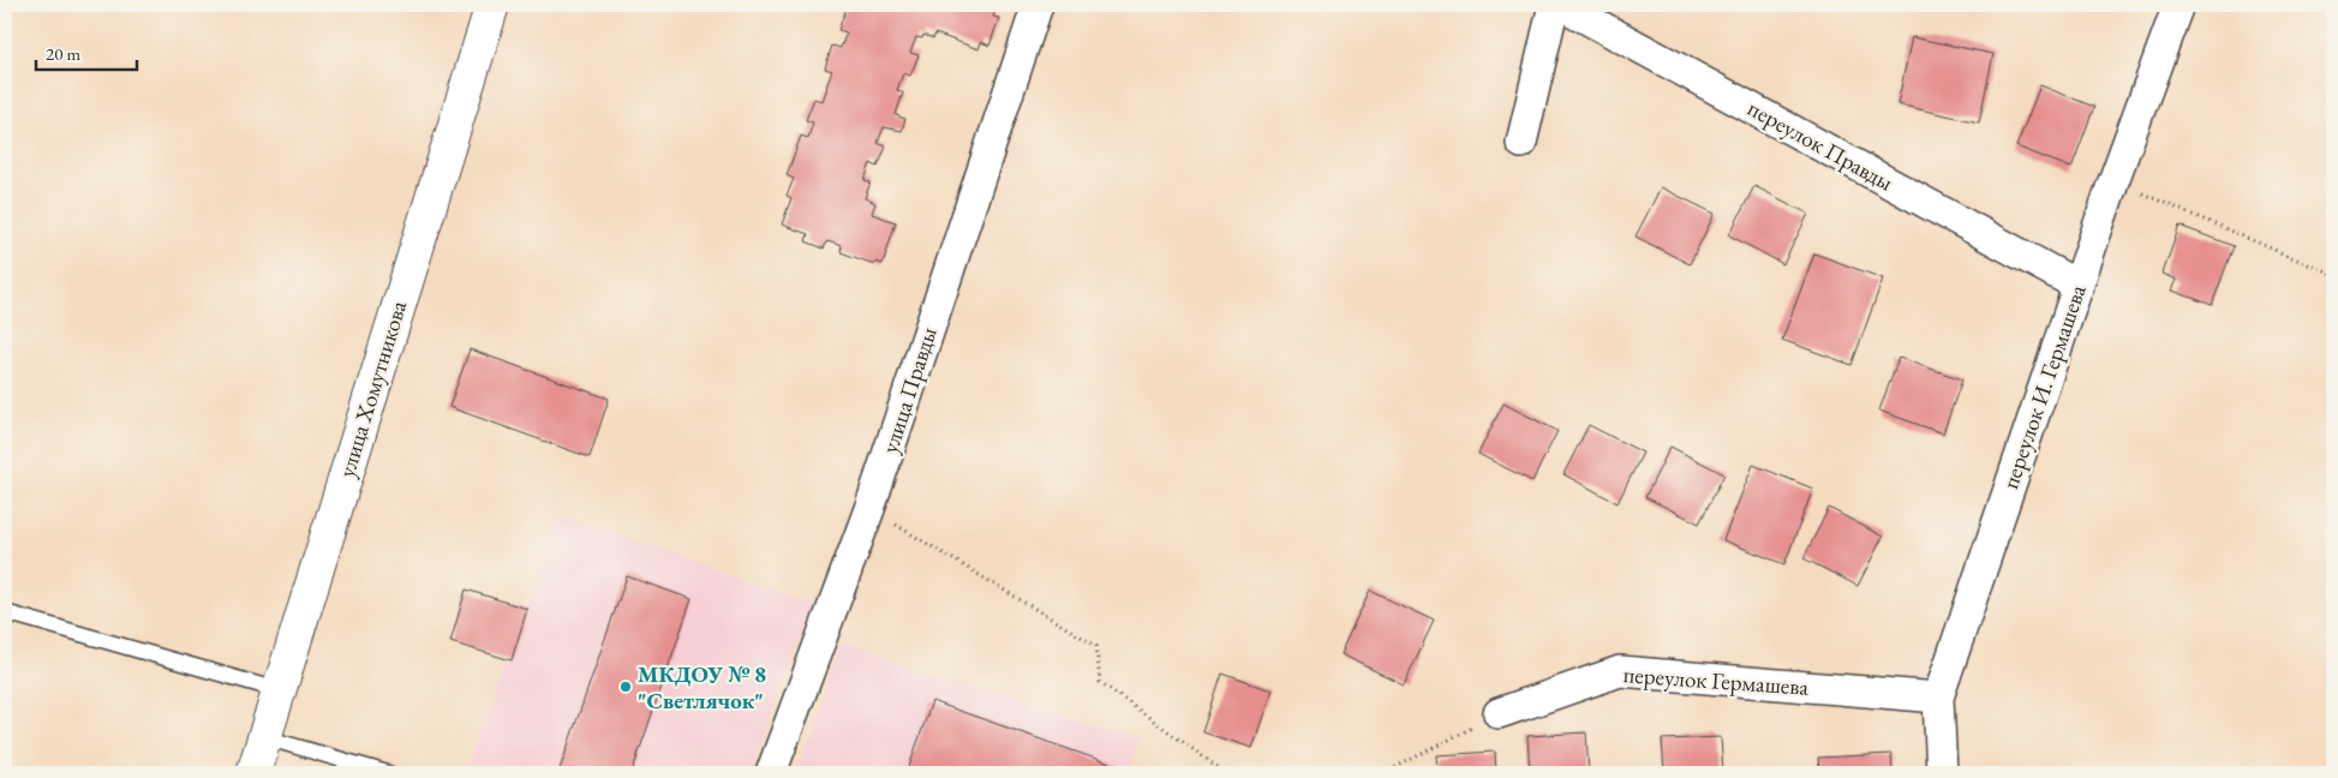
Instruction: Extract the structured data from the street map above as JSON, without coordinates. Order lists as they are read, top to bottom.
{
  "streets": {
    "street": [
      "переулок Правды",
      "переулок И. Гермашева",
      "улица Хомутникова",
      "улица Правды",
      "переулок Гермашева"
    ]
  },
  "crossings": [
    ["переулок Правды", "переулок И. Гермашева"],
    ["переулок И. Гермашева", "переулок Гермашева"]
  ],
  "places": ["МКДОУ № 8 \"Светлячок\""],
  "scale_bar": "20 m"
}
